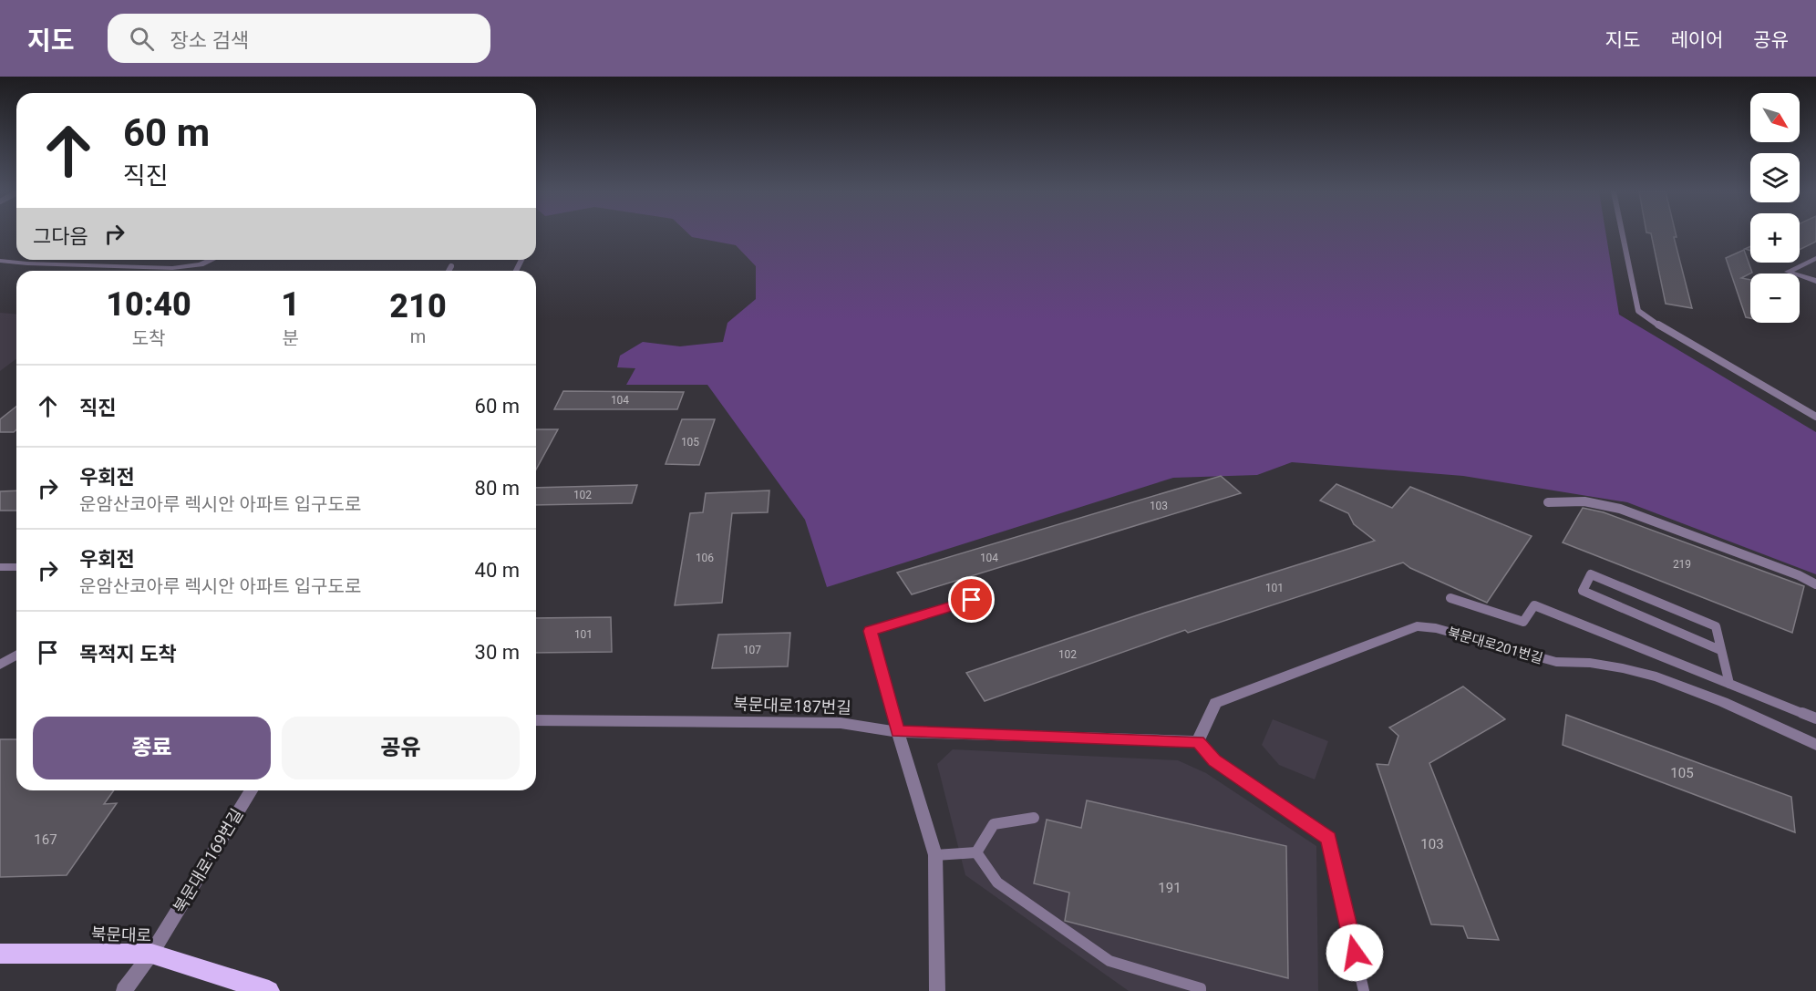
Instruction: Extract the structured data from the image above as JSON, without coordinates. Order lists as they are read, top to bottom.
{
  "streets": {
    "main road": ["북문대로"],
    "street": ["북문대로201번길", "북문대로187번길", "북문대로169번길"]
  },
  "crossings": [
    ["북문대로201번길", "북문대로187번길"],
    ["북문대로169번길", "북문대로"]
  ],
  "house_numbers": [
    "104",
    "105",
    "102",
    "103",
    "106",
    "104",
    "219",
    "101",
    "101",
    "107",
    "102",
    "105",
    "167",
    "103",
    "191"
  ],
  "north": "bottom right",
  "page": {
    "header": "지도",
    "search": "장소 검색",
    "nav": ["지도", "레이어", "공유"],
    "map_buttons": ["+", "−"],
    "turn": ["60 m", "직진"],
    "then": "그다음",
    "eta": [
      "10:40",
      "도착",
      "1",
      "분",
      "210",
      "m"
    ],
    "list": [
      {
        "name": "직진",
        "value": "60 m"
      },
      {
        "name": "우회전",
        "note": "운암산코아루 렉시안 아파트 입구도로",
        "value": "80 m"
      },
      {
        "name": "우회전",
        "note": "운암산코아루 렉시안 아파트 입구도로",
        "value": "40 m"
      },
      {
        "name": "목적지 도착",
        "value": "30 m"
      }
    ],
    "buttons": ["종료", "공유"]
  }
}
